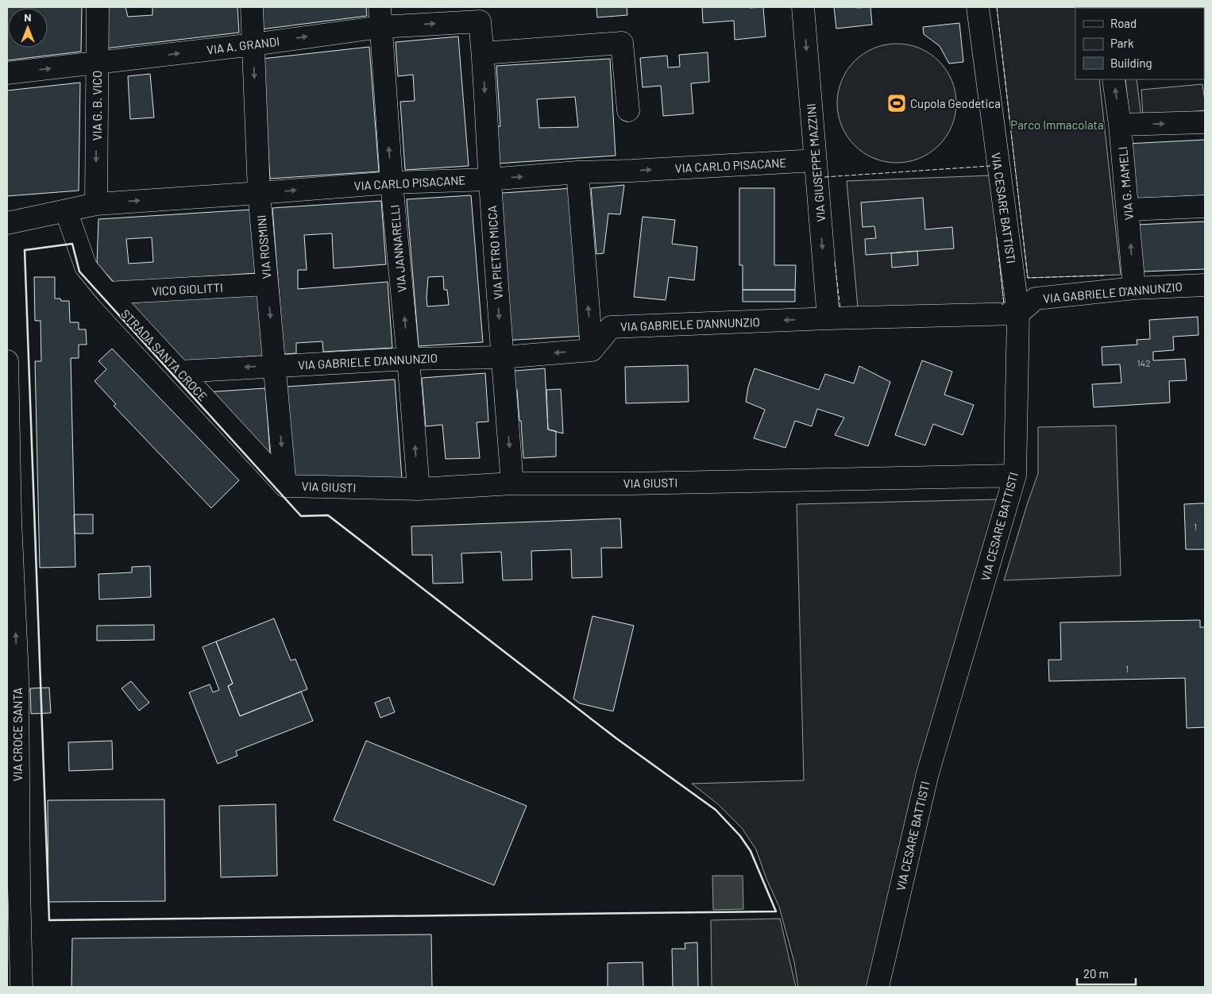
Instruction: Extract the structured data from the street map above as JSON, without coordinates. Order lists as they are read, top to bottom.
{
  "streets": {
    "street": [
      "VIA A. GRANDI",
      "VIA G. B. VICO",
      "VIA GIUSEPPE MAZZINI",
      "VIA CARLO PISACANE",
      "VIA G. MAMELI",
      "VIA CESARE BATTISTI",
      "VIA ROSMINI",
      "VIA JANNARELLI",
      "VIA PIETRO MICCA",
      "VICO GIOLITTI",
      "VIA GABRIELE D'ANNUNZIO",
      "STRADA SANTA CROCE",
      "VIA GIUSTI",
      "VIA CROCE SANTA"
    ]
  },
  "crossings": [
    ["VIA A. GRANDI", "VIA G. B. VICO"],
    ["VIA A. GRANDI", "VIA ROSMINI"],
    ["VIA A. GRANDI", "VIA JANNARELLI"],
    ["VIA A. GRANDI", "VIA PIETRO MICCA"],
    ["VIA G. B. VICO", "VIA CARLO PISACANE"],
    ["VIA GIUSEPPE MAZZINI", "VIA CARLO PISACANE"],
    ["VIA GIUSEPPE MAZZINI", "VIA GABRIELE D'ANNUNZIO"],
    ["VIA CARLO PISACANE", "VIA ROSMINI"],
    ["VIA CARLO PISACANE", "VIA JANNARELLI"],
    ["VIA CARLO PISACANE", "VIA PIETRO MICCA"],
    ["VIA CARLO PISACANE", "STRADA SANTA CROCE"],
    ["VIA G. MAMELI", "VIA GABRIELE D'ANNUNZIO"],
    ["VIA CESARE BATTISTI", "VIA GABRIELE D'ANNUNZIO"],
    ["VIA CESARE BATTISTI", "VIA GIUSTI"],
    ["VIA ROSMINI", "VICO GIOLITTI"],
    ["VIA ROSMINI", "VIA GABRIELE D'ANNUNZIO"],
    ["VIA ROSMINI", "STRADA SANTA CROCE"],
    ["VIA ROSMINI", "VIA GIUSTI"],
    ["VIA JANNARELLI", "VIA GABRIELE D'ANNUNZIO"],
    ["VIA JANNARELLI", "VIA GIUSTI"],
    ["VIA PIETRO MICCA", "VIA GABRIELE D'ANNUNZIO"],
    ["VIA PIETRO MICCA", "VIA GIUSTI"],
    ["VICO GIOLITTI", "STRADA SANTA CROCE"],
    ["VIA GABRIELE D'ANNUNZIO", "STRADA SANTA CROCE"],
    ["STRADA SANTA CROCE", "VIA GIUSTI"]
  ],
  "one_way": [
    "VIA A. GRANDI",
    "VIA G. B. VICO",
    "VIA GIUSEPPE MAZZINI",
    "VIA CARLO PISACANE",
    "VIA G. MAMELI",
    "VIA ROSMINI",
    "VIA GABRIELE D'ANNUNZIO"
  ],
  "parks": ["Parco Immacolata"],
  "places": {
    "sports": ["Cupola Geodetica"]
  },
  "house_numbers": ["142", "1", "1"],
  "legend": ["Road", "Park", "Building"],
  "scale_bar": "20 m",
  "north": "top"
}
